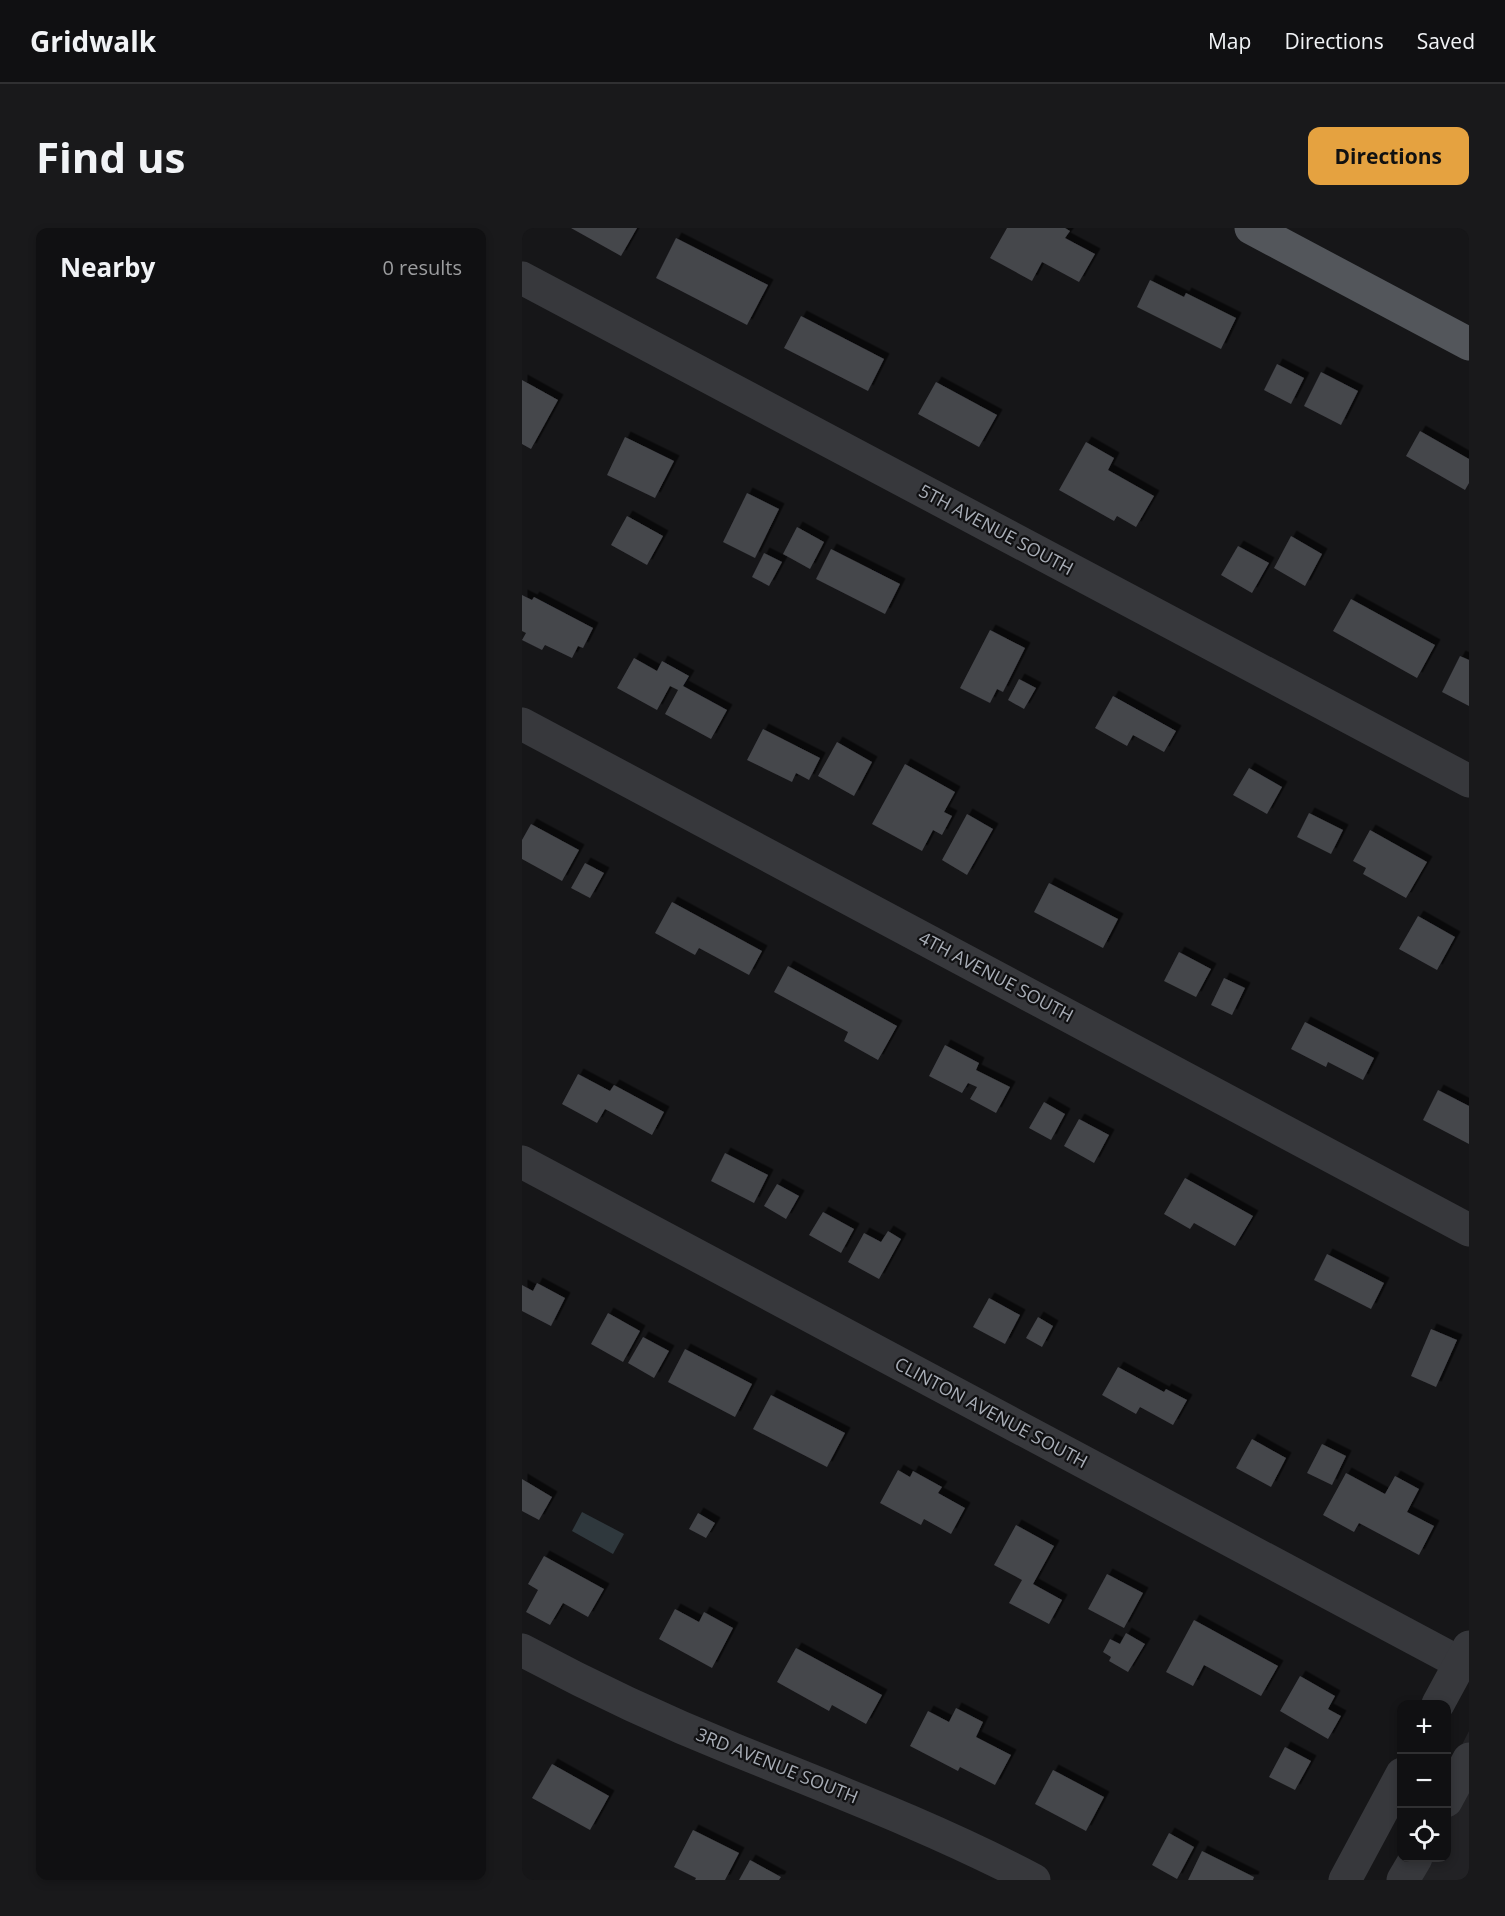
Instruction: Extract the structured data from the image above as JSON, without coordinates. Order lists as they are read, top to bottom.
{
  "streets": {
    "street": [
      "5TH AVENUE SOUTH",
      "4TH AVENUE SOUTH",
      "CLINTON AVENUE SOUTH",
      "3RD AVENUE SOUTH"
    ]
  },
  "page": {
    "header": "Gridwalk",
    "nav": ["Map", "Directions", "Saved"],
    "buttons": "Directions",
    "title": "Find us",
    "heading": ["Nearby", "0 results"],
    "map_buttons": ["+", "−"]
  }
}
